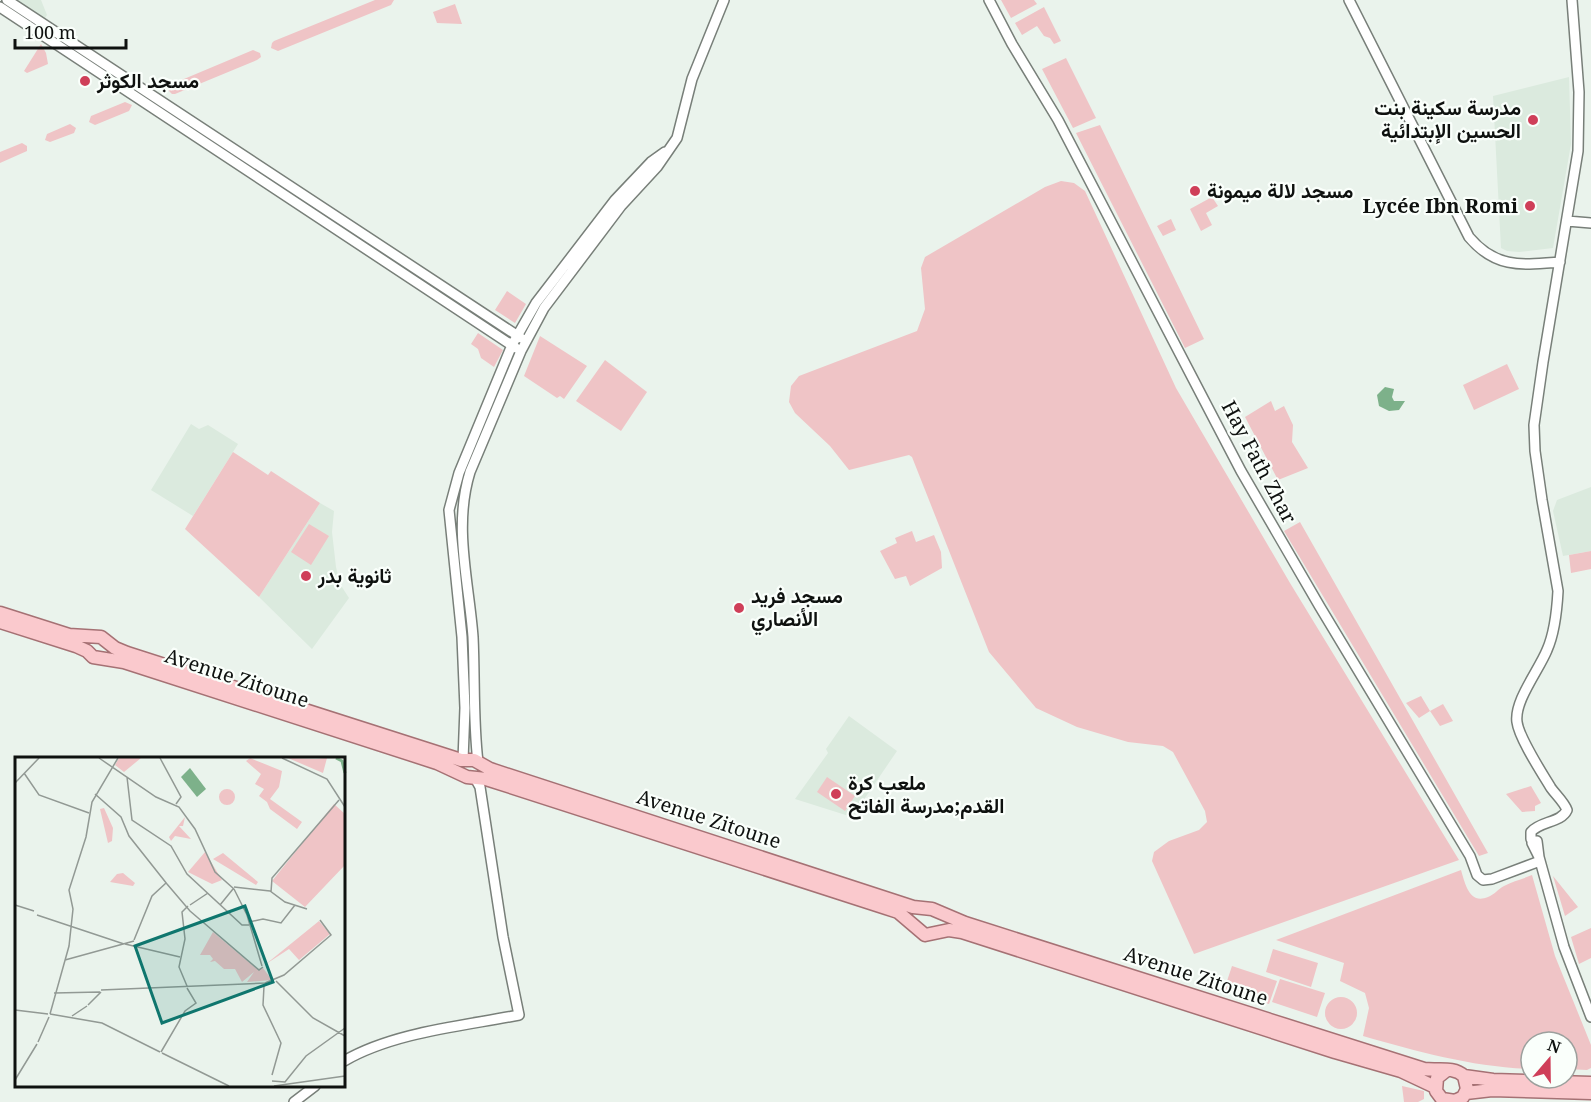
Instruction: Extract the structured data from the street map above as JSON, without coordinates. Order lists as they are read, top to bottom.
{
  "streets": {
    "main road": ["Avenue Zitoune"],
    "street": ["Hay Fath Zhar"]
  },
  "places": [
    "مسجد الكوثر",
    "مدرسة سكينة بنت الحسين الإبتدائية",
    "مسجد لالة ميمونة",
    "Lycée Ibn Romi",
    "ثانوية بدر",
    "مسجد فريد الأنصاري",
    "ملعب كرة القدم;مدرسة الفاتح"
  ],
  "scale_bar": "100 m",
  "north": "top"
}
